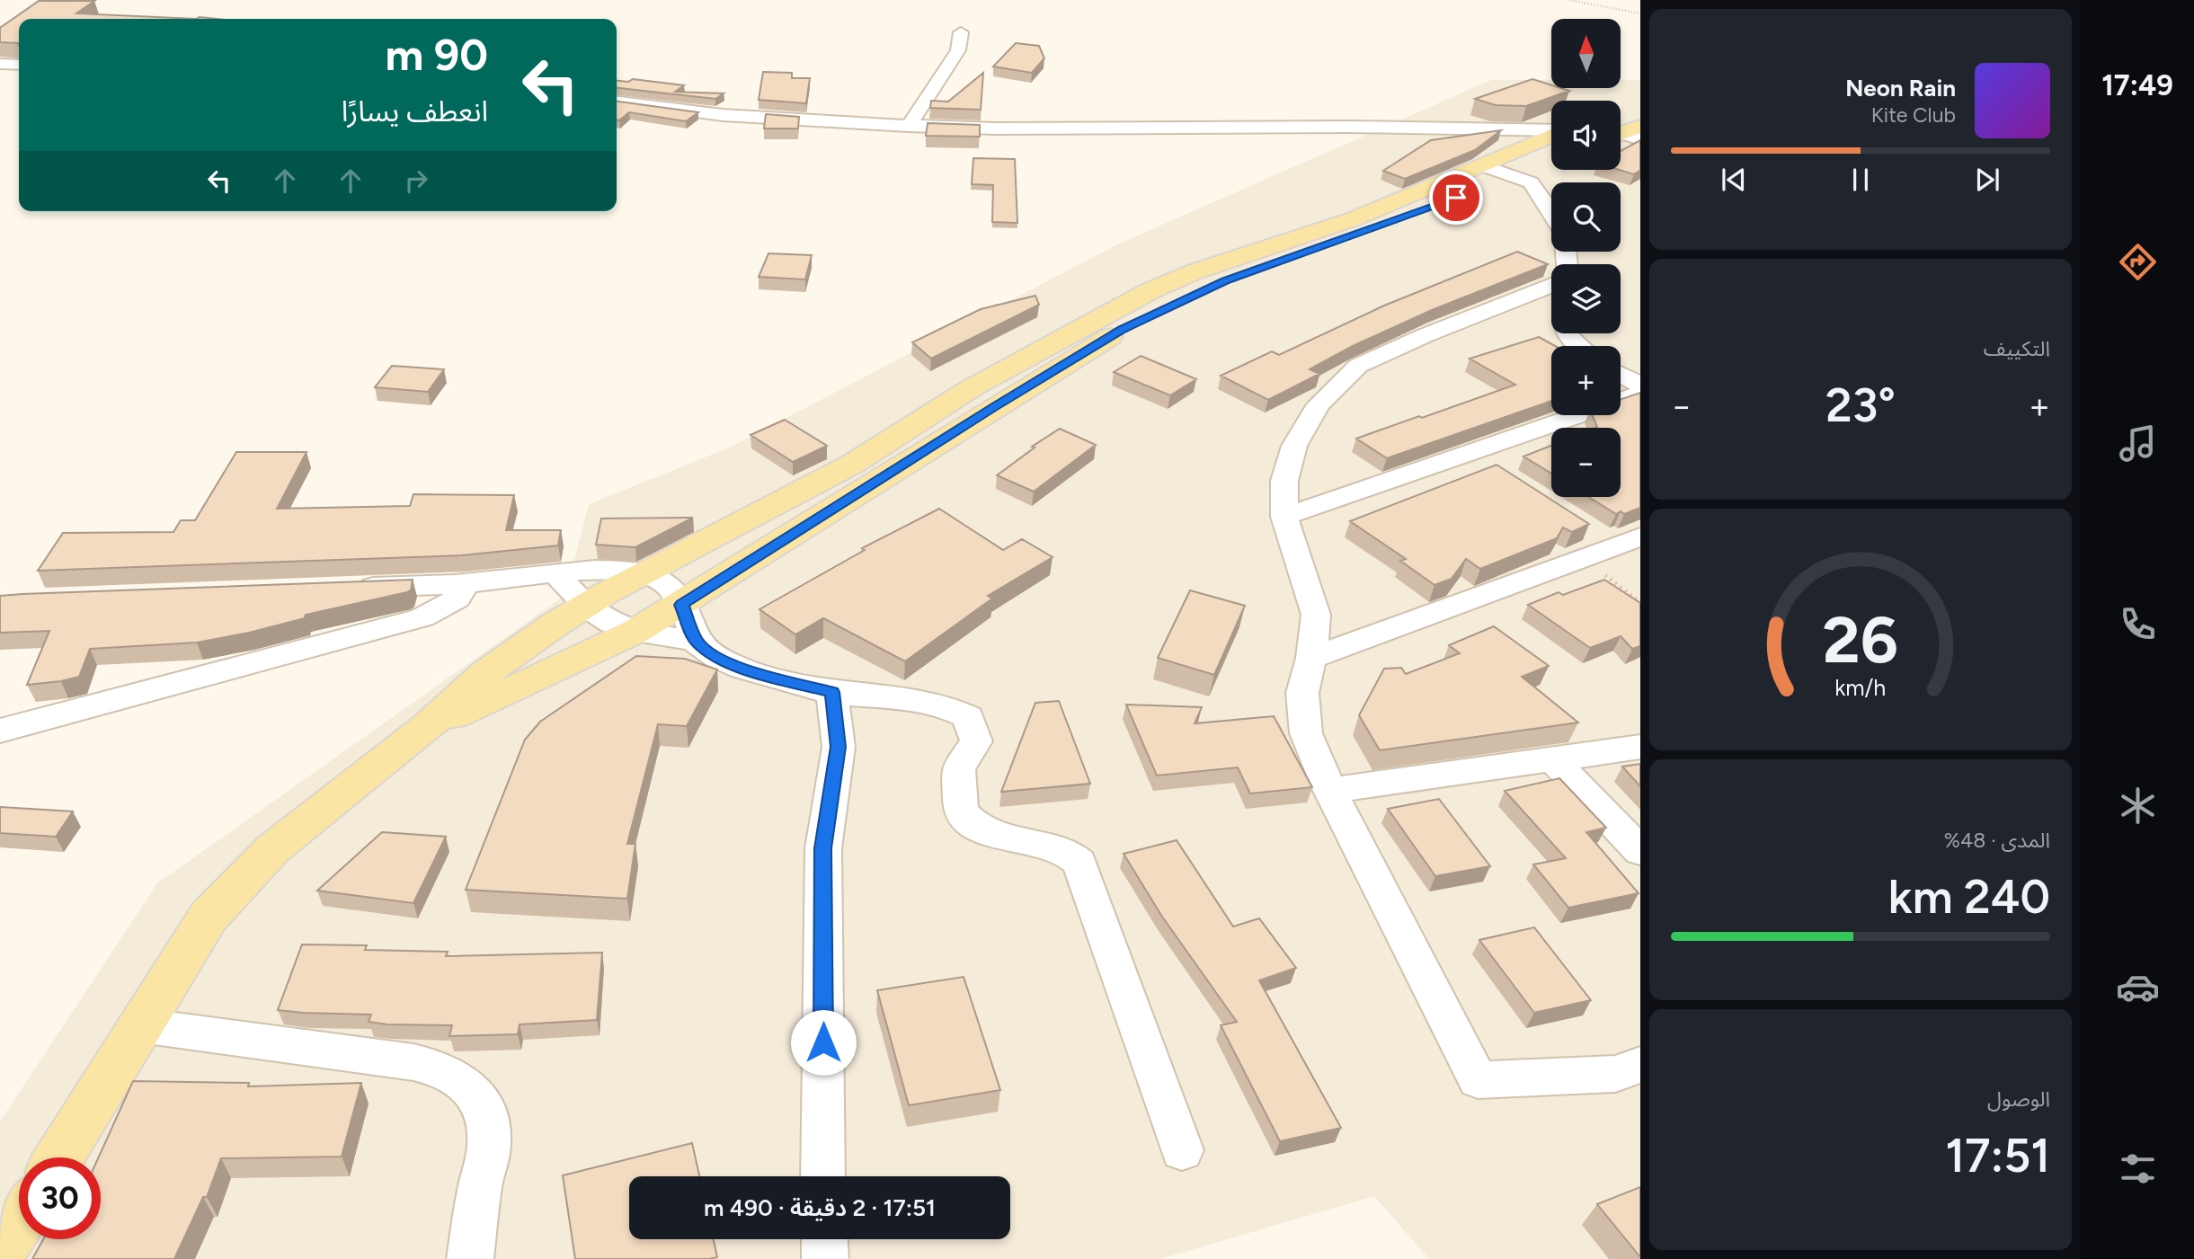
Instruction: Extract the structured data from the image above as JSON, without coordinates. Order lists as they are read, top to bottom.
{
  "north": "top",
  "page": {
    "tabs": "17:49",
    "map_buttons": ["+", "−"],
    "turn": ["90 m", "انعطف يسارًا"],
    "song": ["Neon Rain", "Kite Club"],
    "tile": [
      "التكييف",
      ["المدى · 48%", "240 km"],
      ["الوصول", "17:51"]
    ],
    "heat": ["−", "23°", "+"],
    "limit": "30",
    "trip": "17:51 · 2 دقيقة · 490 m",
    "gauge": ["26", "km/h"]
  }
}
